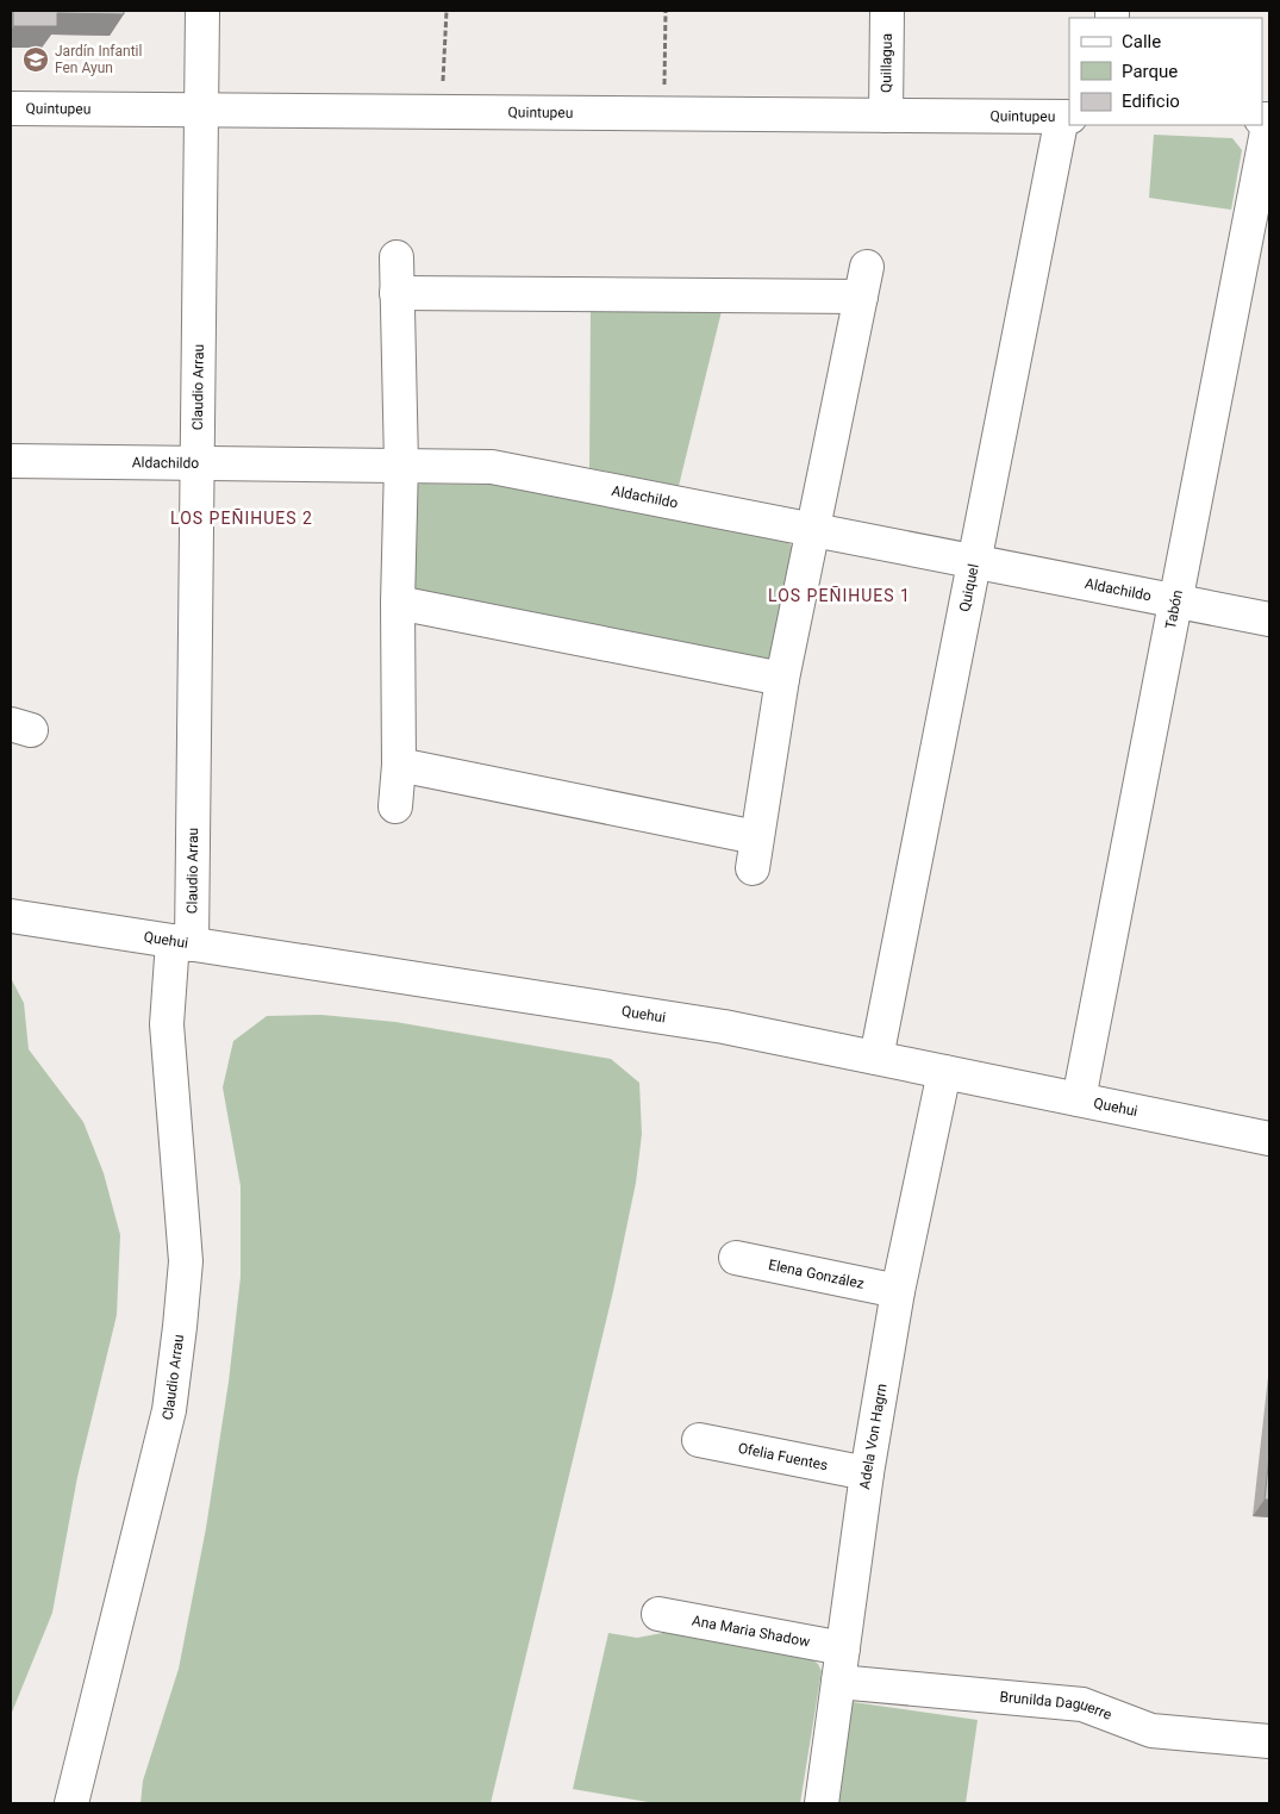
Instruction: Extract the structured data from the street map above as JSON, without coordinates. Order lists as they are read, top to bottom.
{
  "streets": {
    "street": [
      "Quillagua",
      "Quintupeu",
      "Claudio Arrau",
      "Aldachildo",
      "Quiquel",
      "Tabón",
      "Quehui",
      "Elena González",
      "Adela Von Hagrn",
      "Ofelia Fuentes",
      "Ana Maria Shadow",
      "Brunilda Daguerre"
    ]
  },
  "crossings": [
    ["Quillagua", "Quintupeu"],
    ["Quintupeu", "Claudio Arrau"],
    ["Quintupeu", "Quiquel"],
    ["Claudio Arrau", "Aldachildo"],
    ["Claudio Arrau", "Quehui"],
    ["Aldachildo", "Quiquel"],
    ["Aldachildo", "Tabón"],
    ["Quiquel", "Quehui"],
    ["Tabón", "Quehui"],
    ["Quehui", "Adela Von Hagrn"],
    ["Elena González", "Adela Von Hagrn"],
    ["Adela Von Hagrn", "Ofelia Fuentes"],
    ["Adela Von Hagrn", "Ana Maria Shadow"],
    ["Adela Von Hagrn", "Brunilda Daguerre"]
  ],
  "districts": ["LOS PEÑIHUES 2", "LOS PEÑIHUES 1"],
  "places": {
    "school or university": ["Jardín Infantil Fen Ayun"]
  },
  "legend": ["Calle", "Parque", "Edificio"]
}
